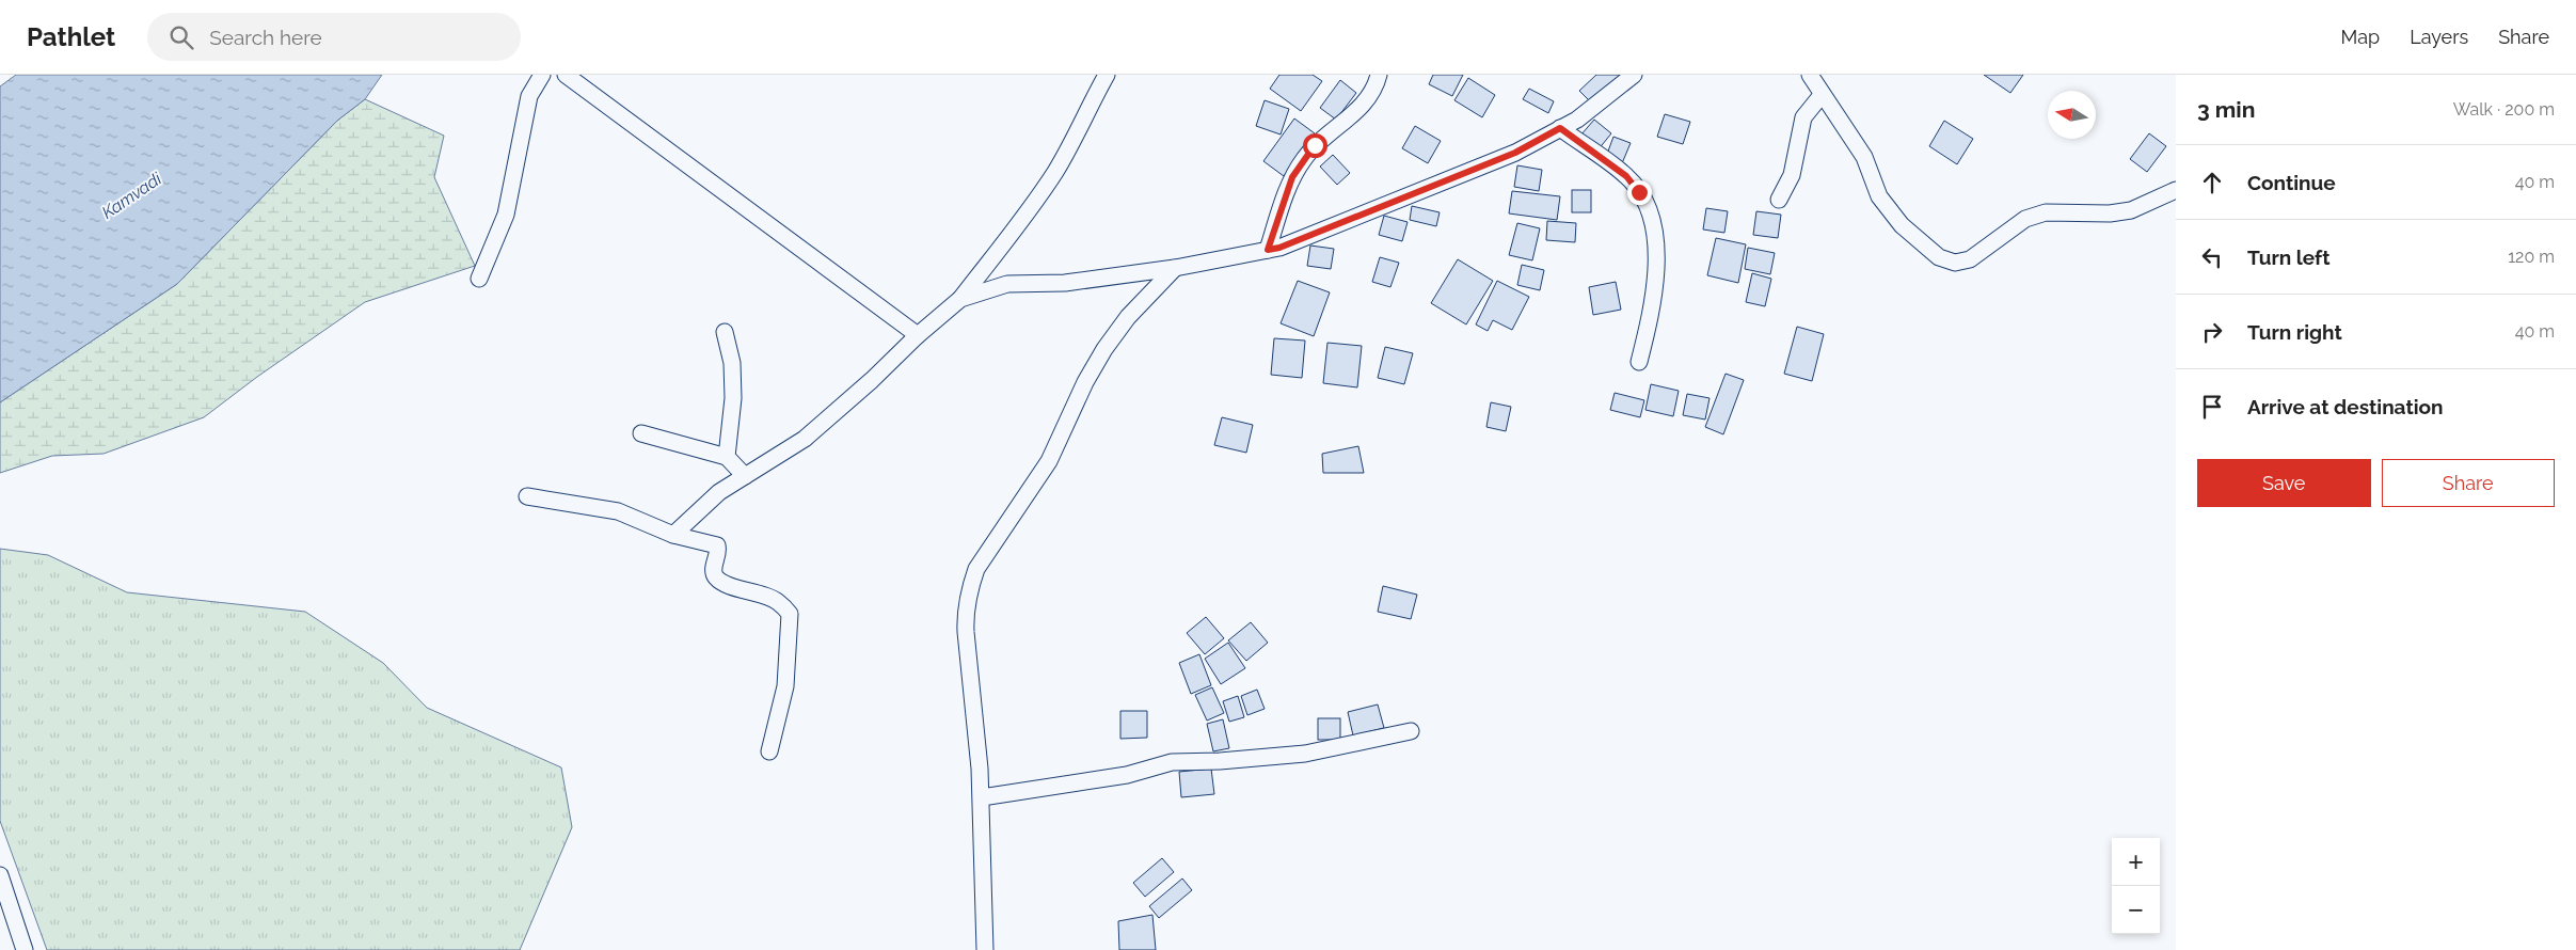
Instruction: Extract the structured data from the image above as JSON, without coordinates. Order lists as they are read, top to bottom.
{
  "water": ["Kamvadi"],
  "north": "left",
  "page": {
    "header": "Pathlet",
    "search": "Search here",
    "nav": ["Map", "Layers", "Share"],
    "heading": ["3 min", "Walk · 200 m"],
    "list": [
      ["Continue", "40 m"],
      ["Turn left", "120 m"],
      ["Turn right", "40 m"],
      "Arrive at destination"
    ],
    "buttons": ["Save", "Share"],
    "map_buttons": ["+", "−"]
  }
}
